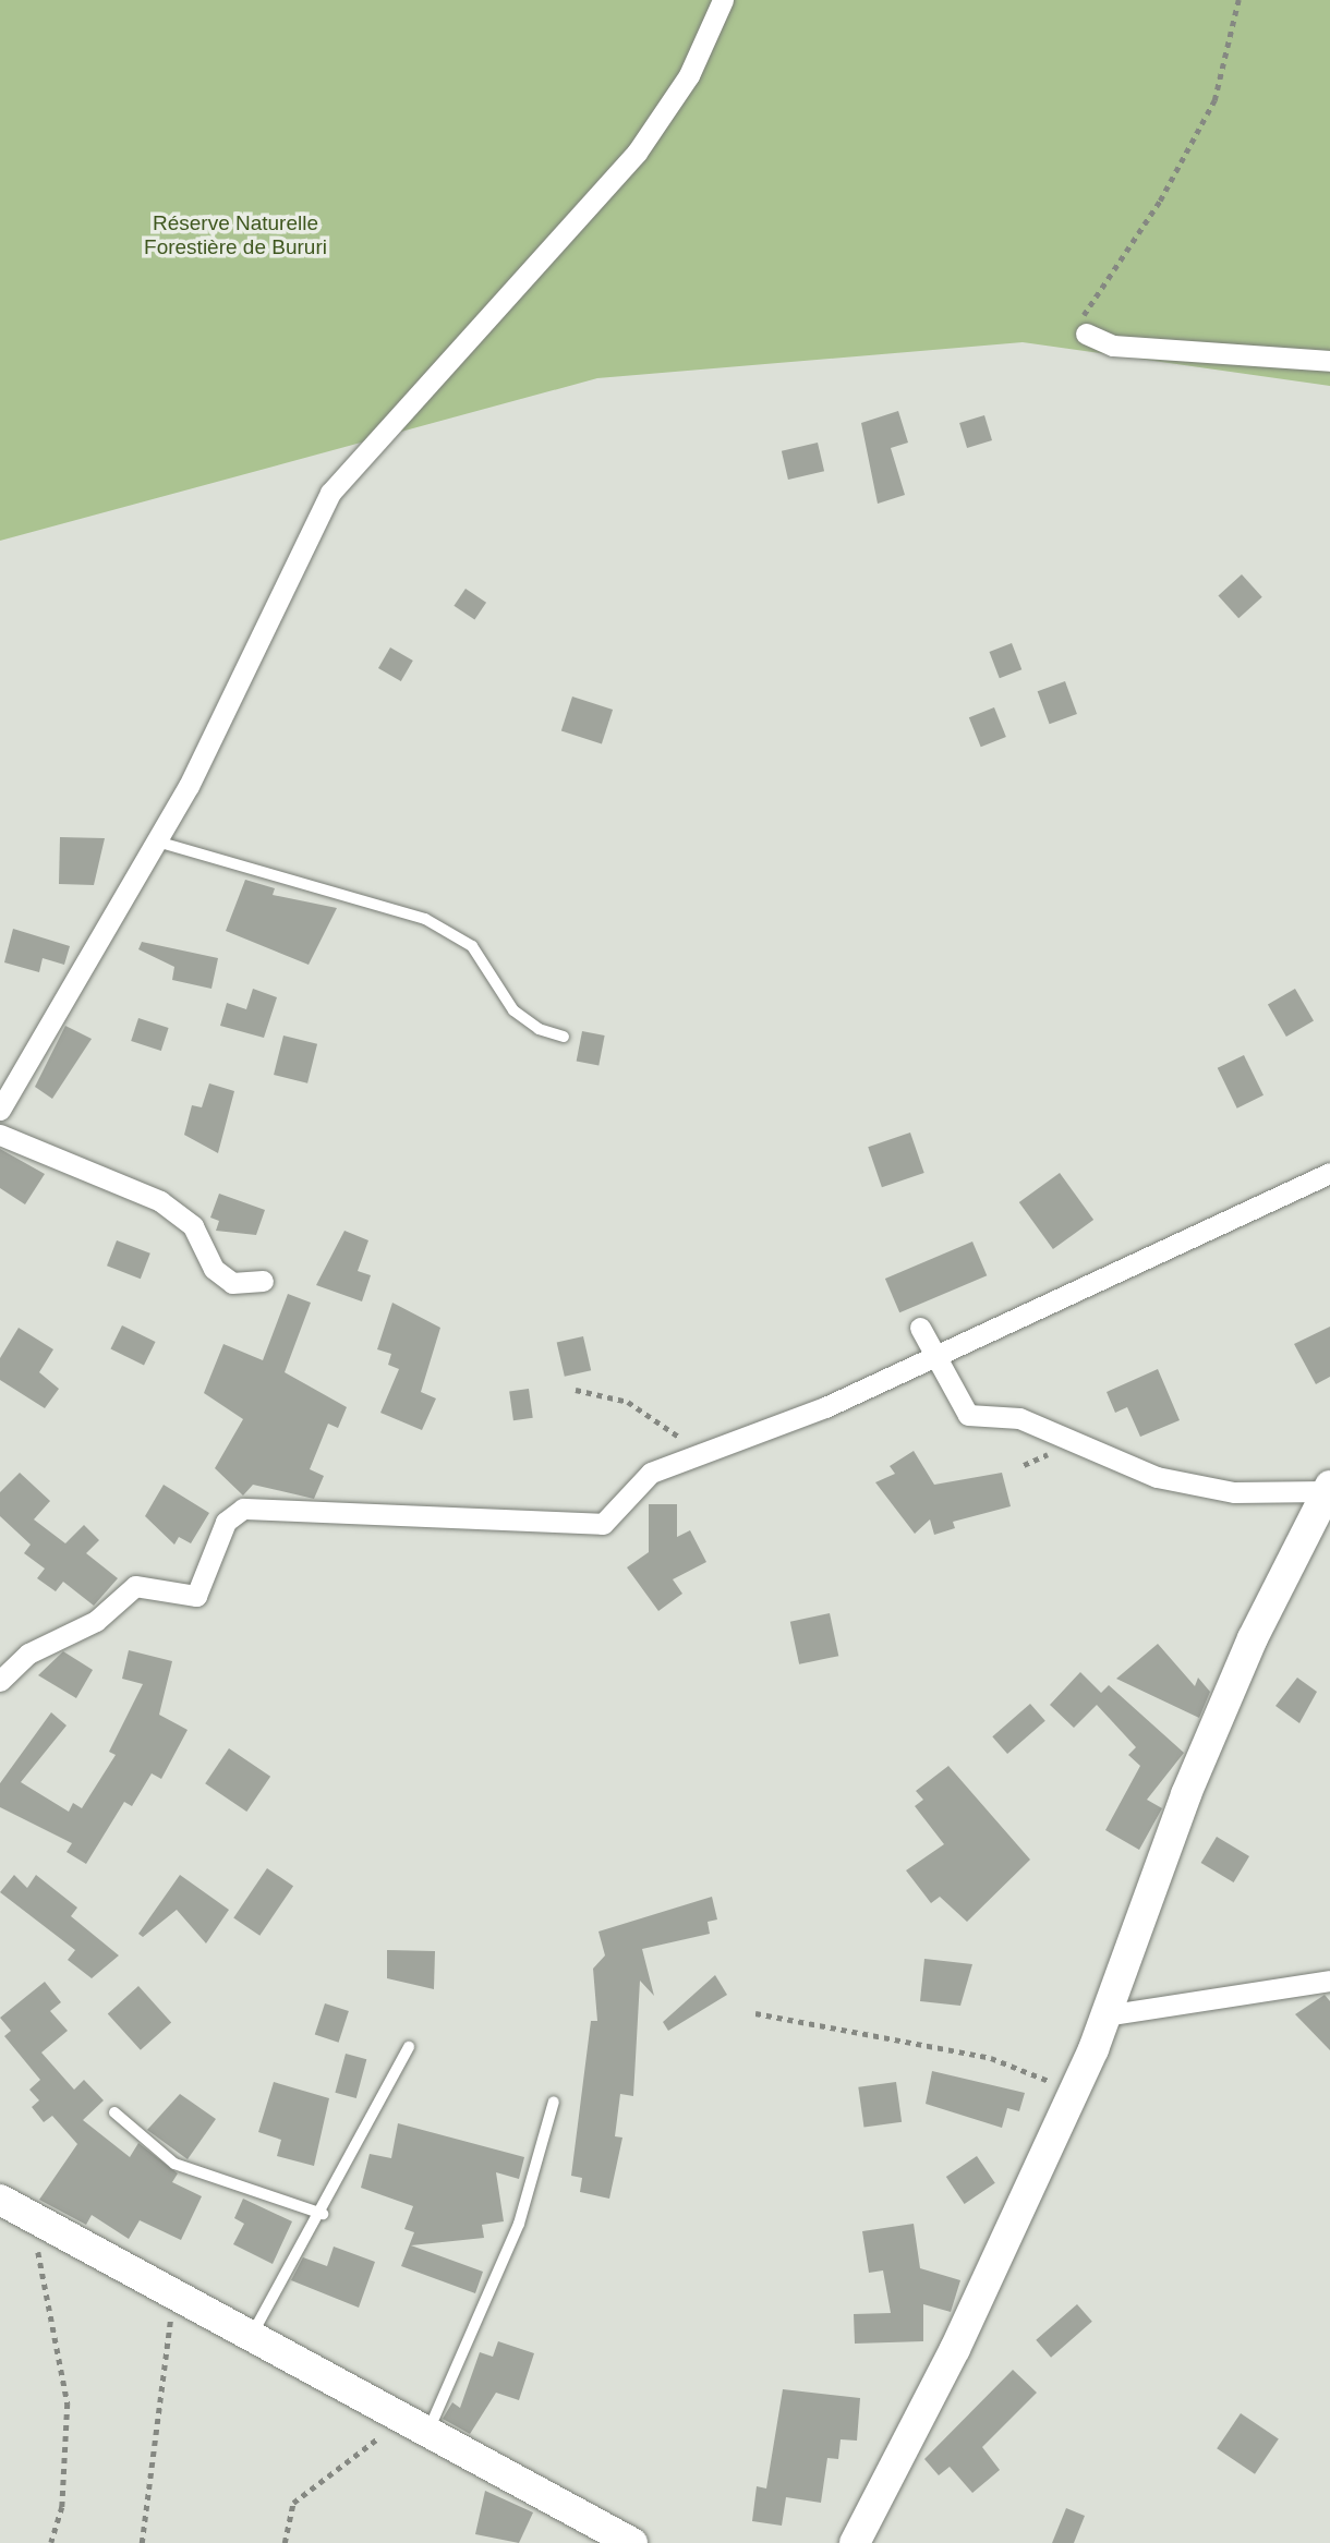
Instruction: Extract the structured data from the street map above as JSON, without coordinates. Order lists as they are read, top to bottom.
{
  "parks": ["Réserve Naturelle Forestière de Bururi"]
}
